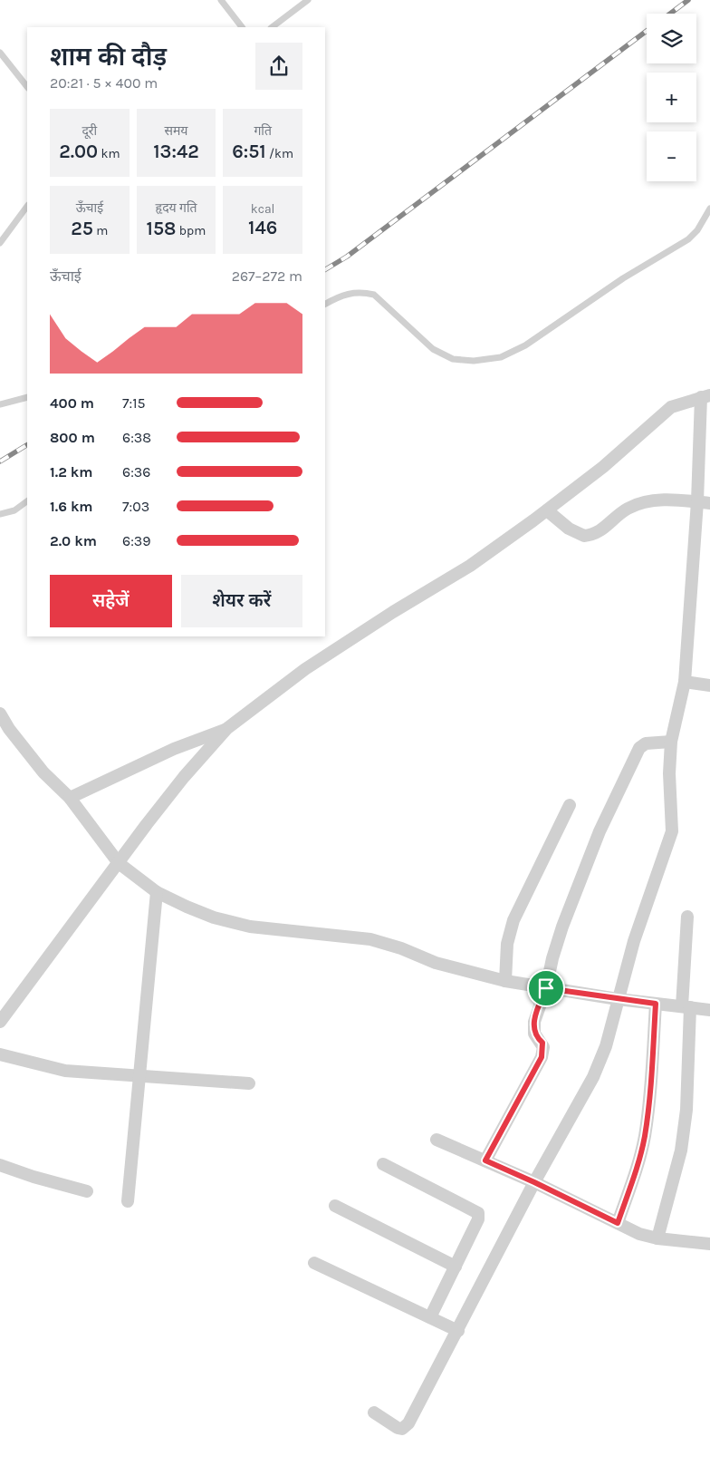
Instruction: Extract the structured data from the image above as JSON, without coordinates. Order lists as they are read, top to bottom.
{
  "page": {
    "map_buttons": ["+", "−"],
    "heading": ["शाम की दौड़", "20:21 · 5 × 400 m"],
    "stats": [
      ["दूरी", "2.00 km"],
      ["समय", "13:42"],
      ["गति", "6:51 /km"],
      ["ऊँचाई", "25 m"],
      ["हृदय गति", "158 bpm"],
      ["kcal", "146"]
    ],
    "chart": ["ऊँचाई", "267–272 m"],
    "list": [
      {
        "name": "400 m",
        "note": "7:15"
      },
      {
        "name": "800 m",
        "note": "6:38"
      },
      {
        "name": "1.2 km",
        "note": "6:36"
      },
      {
        "name": "1.6 km",
        "note": "7:03"
      },
      {
        "name": "2.0 km",
        "note": "6:39"
      }
    ],
    "buttons": ["सहेजें", "शेयर करें"]
  }
}
